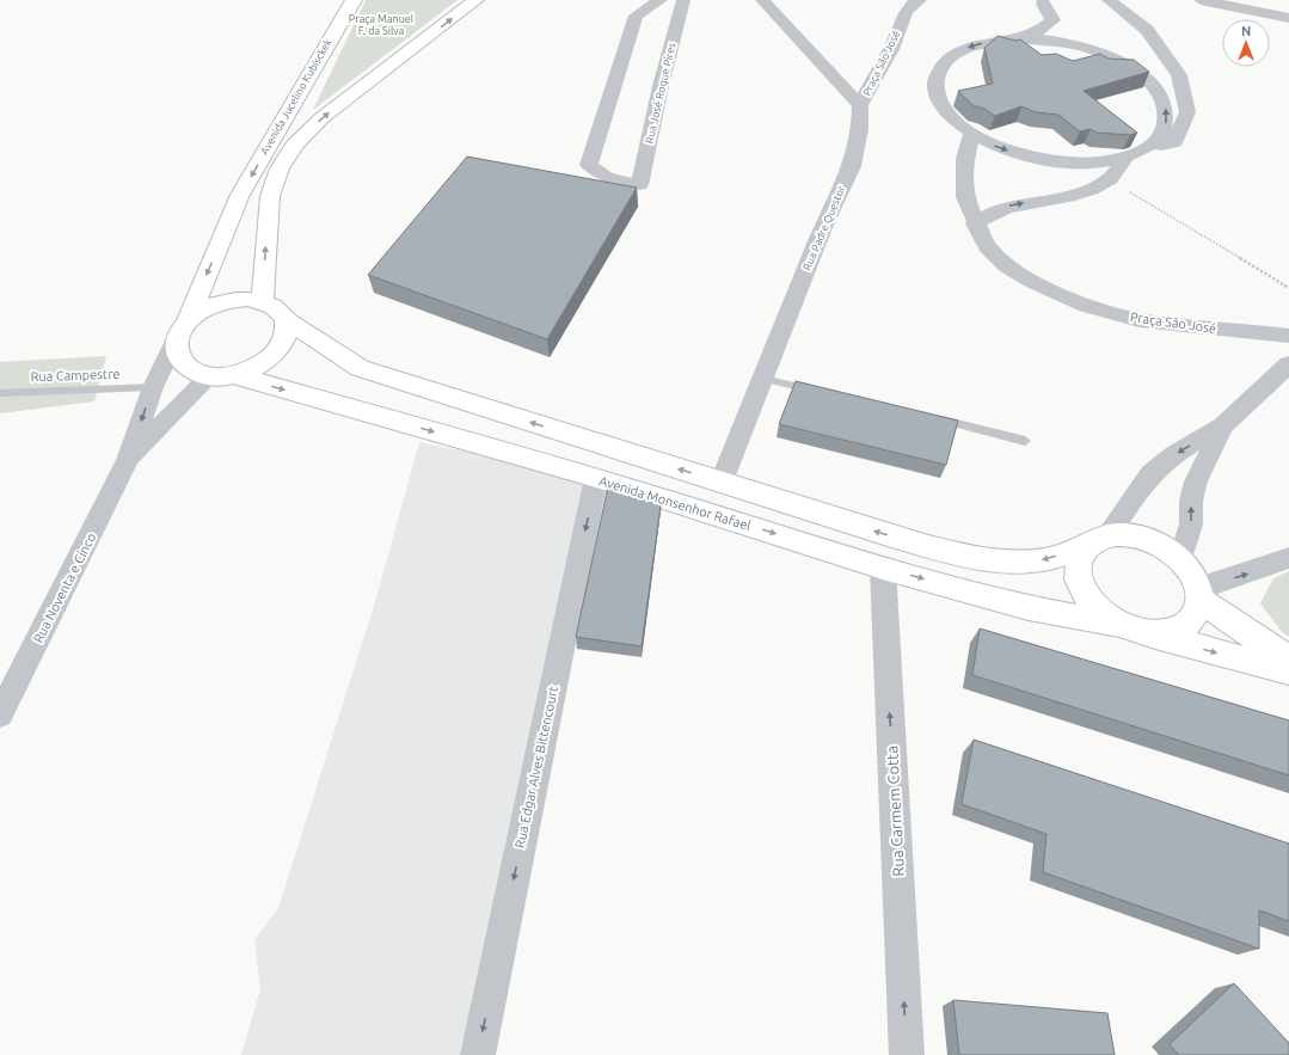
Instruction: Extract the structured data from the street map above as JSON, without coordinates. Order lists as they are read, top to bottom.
{
  "streets": {
    "main road": ["Avenida Jucelino Kubisckek", "Avenida Monsenhor Rafael"],
    "street": [
      "Praça São José",
      "Rua José Roque Pires",
      "Rua Padre Questor",
      "Rua Noventa e Cinco",
      "Rua Edgar Alves Bittencourt",
      "Rua Carmem Cotta"
    ],
    "lane": ["Rua Campestre"]
  },
  "crossings": [
    ["Praça São José", "Rua Padre Questor"],
    ["Avenida Jucelino Kubisckek", "Avenida Monsenhor Rafael"],
    ["Avenida Monsenhor Rafael", "Rua Edgar Alves Bittencourt"],
    ["Avenida Monsenhor Rafael", "Rua Carmem Cotta"]
  ],
  "one_way": ["Rua Edgar Alves Bittencourt", "Rua Carmem Cotta"],
  "parks": ["Praça Manuel F. da Silva"],
  "north": "top"
}
